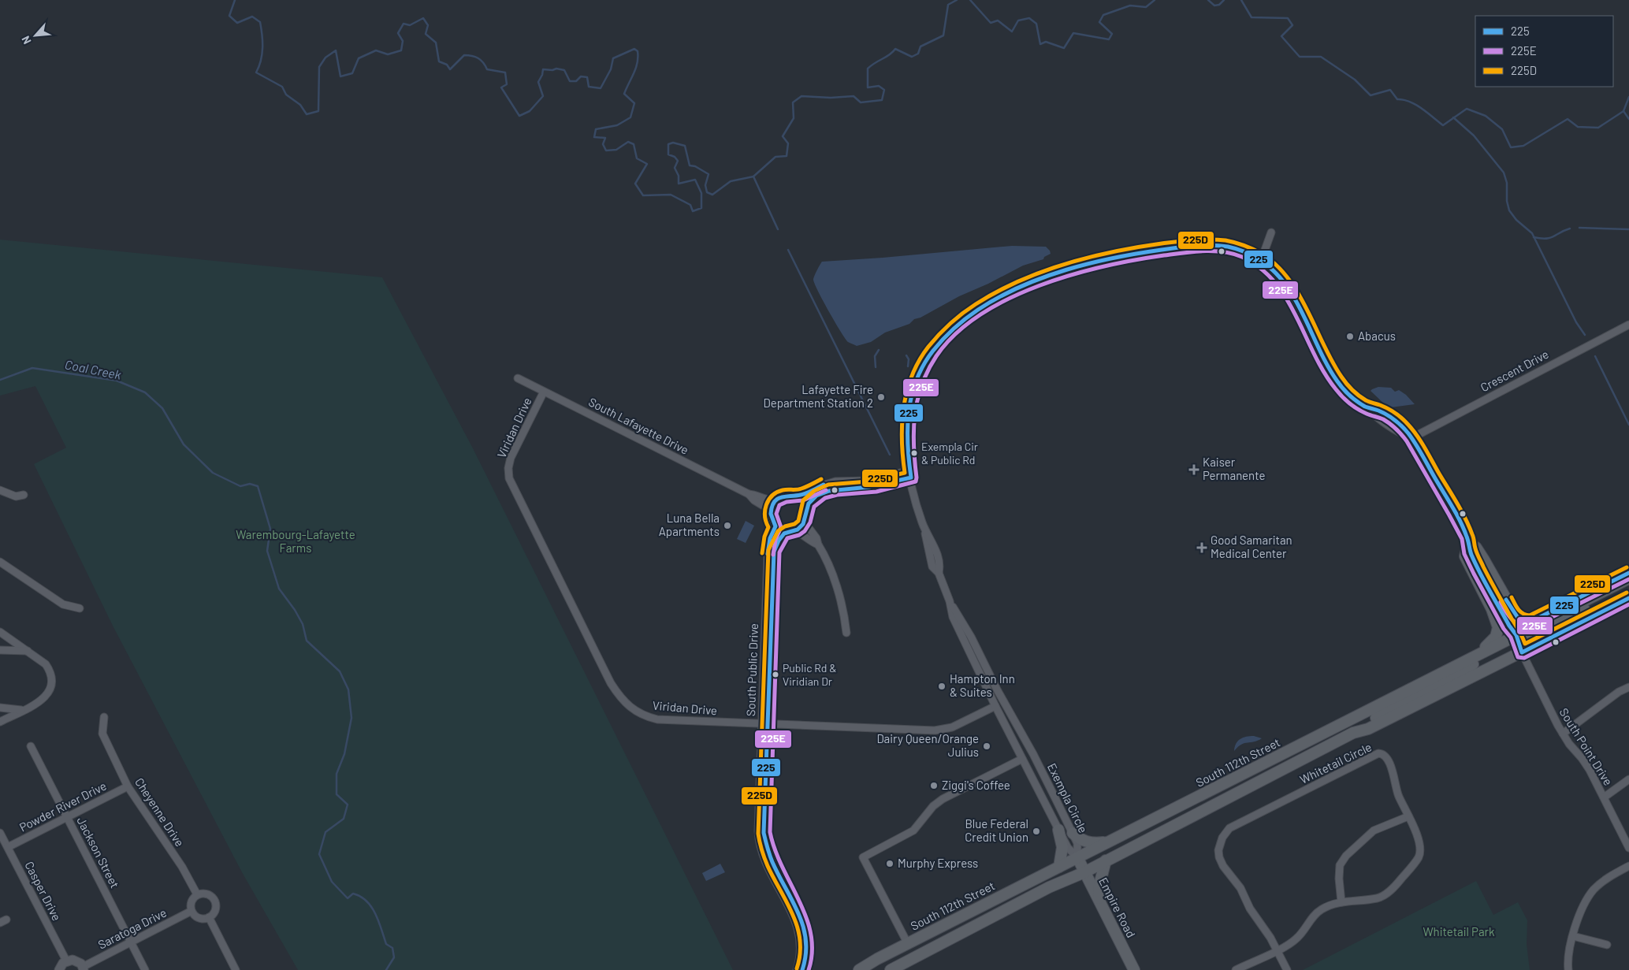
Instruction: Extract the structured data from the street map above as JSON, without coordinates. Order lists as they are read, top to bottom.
{
  "streets": {
    "main road": ["South 112th Street", "Empire Road"],
    "street": [
      "Crescent Drive",
      "South Lafayette Drive",
      "Viridan Drive",
      "South Public Drive",
      "South Point Drive",
      "Whitetail Circle",
      "Exempla Circle",
      "Powder River Drive",
      "Cheyenne Drive",
      "Jackson Street",
      "Casper Drive",
      "Saratoga Drive"
    ]
  },
  "crossings": [
    ["Crescent Drive", "South Point Drive"],
    ["Crescent Drive", "Exempla Circle"],
    ["South Lafayette Drive", "Viridan Drive"],
    ["South Lafayette Drive", "South Public Drive"],
    ["Viridan Drive", "South Public Drive"],
    ["Viridan Drive", "Exempla Circle"],
    ["South Point Drive", "South 112th Street"],
    ["South Point Drive", "Exempla Circle"],
    ["South 112th Street", "Exempla Circle"],
    ["South 112th Street", "Empire Road"],
    ["Exempla Circle", "Empire Road"],
    ["Powder River Drive", "Cheyenne Drive"],
    ["Powder River Drive", "Jackson Street"],
    ["Powder River Drive", "Casper Drive"],
    ["Cheyenne Drive", "Saratoga Drive"],
    ["Jackson Street", "Saratoga Drive"]
  ],
  "water": ["Coal Creek"],
  "parks": ["Warembourg-Lafayette Farms", "Whitetail Park"],
  "places": {
    "other": [
      "Abacus",
      "Lafayette Fire Department Station 2",
      "Exempla Cir & Public Rd",
      "Luna Bella Apartments",
      "Public Rd & Viridian Dr",
      "Hampton Inn & Suites",
      "Dairy Queen/Orange Julius",
      "Ziggi's Coffee",
      "Blue Federal Credit Union",
      "Murphy Express"
    ],
    "health": ["Kaiser Permanente", "Good Samaritan Medical Center"]
  },
  "lines": ["transit line 225D", "transit line 225", "transit line 225E"],
  "legend": ["225", "225E", "225D"],
  "north": "bottom left"
}
